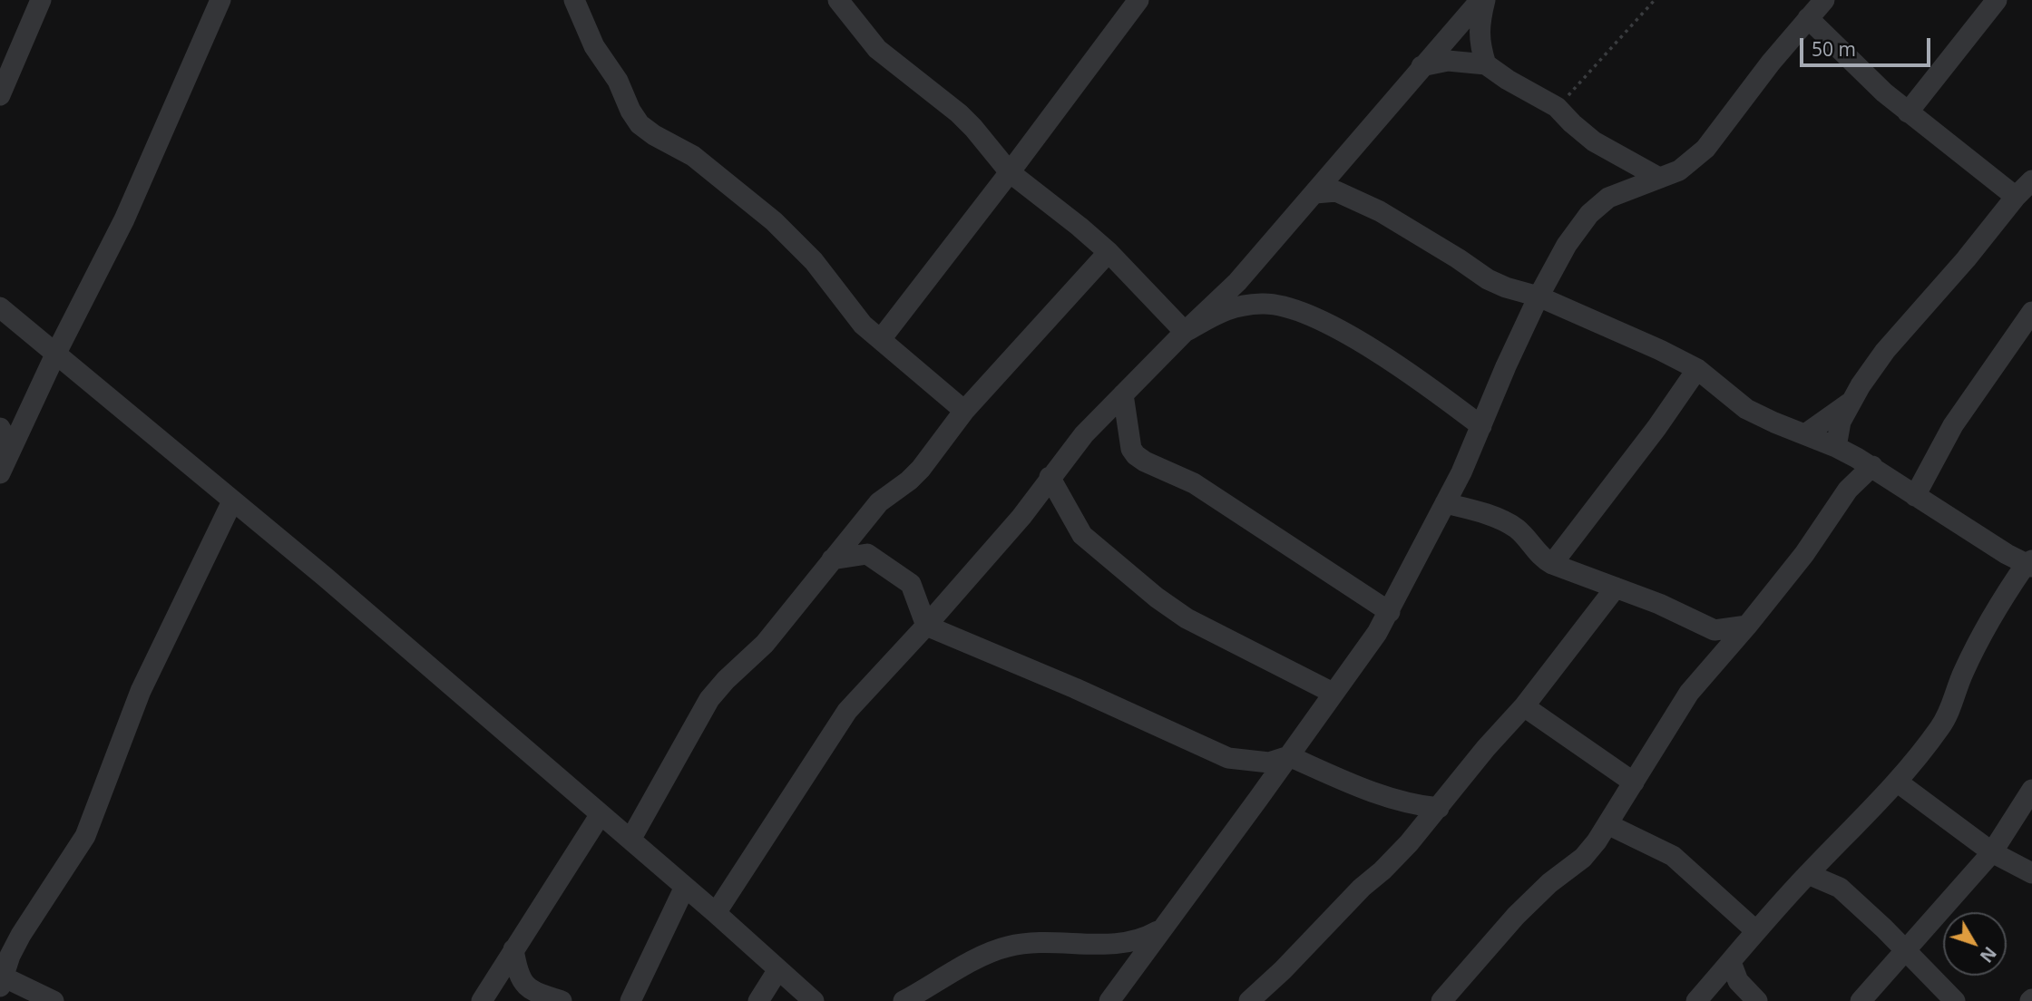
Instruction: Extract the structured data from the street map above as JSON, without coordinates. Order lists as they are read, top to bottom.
{
  "scale_bar": "50 m",
  "north": "bottom right"
}
